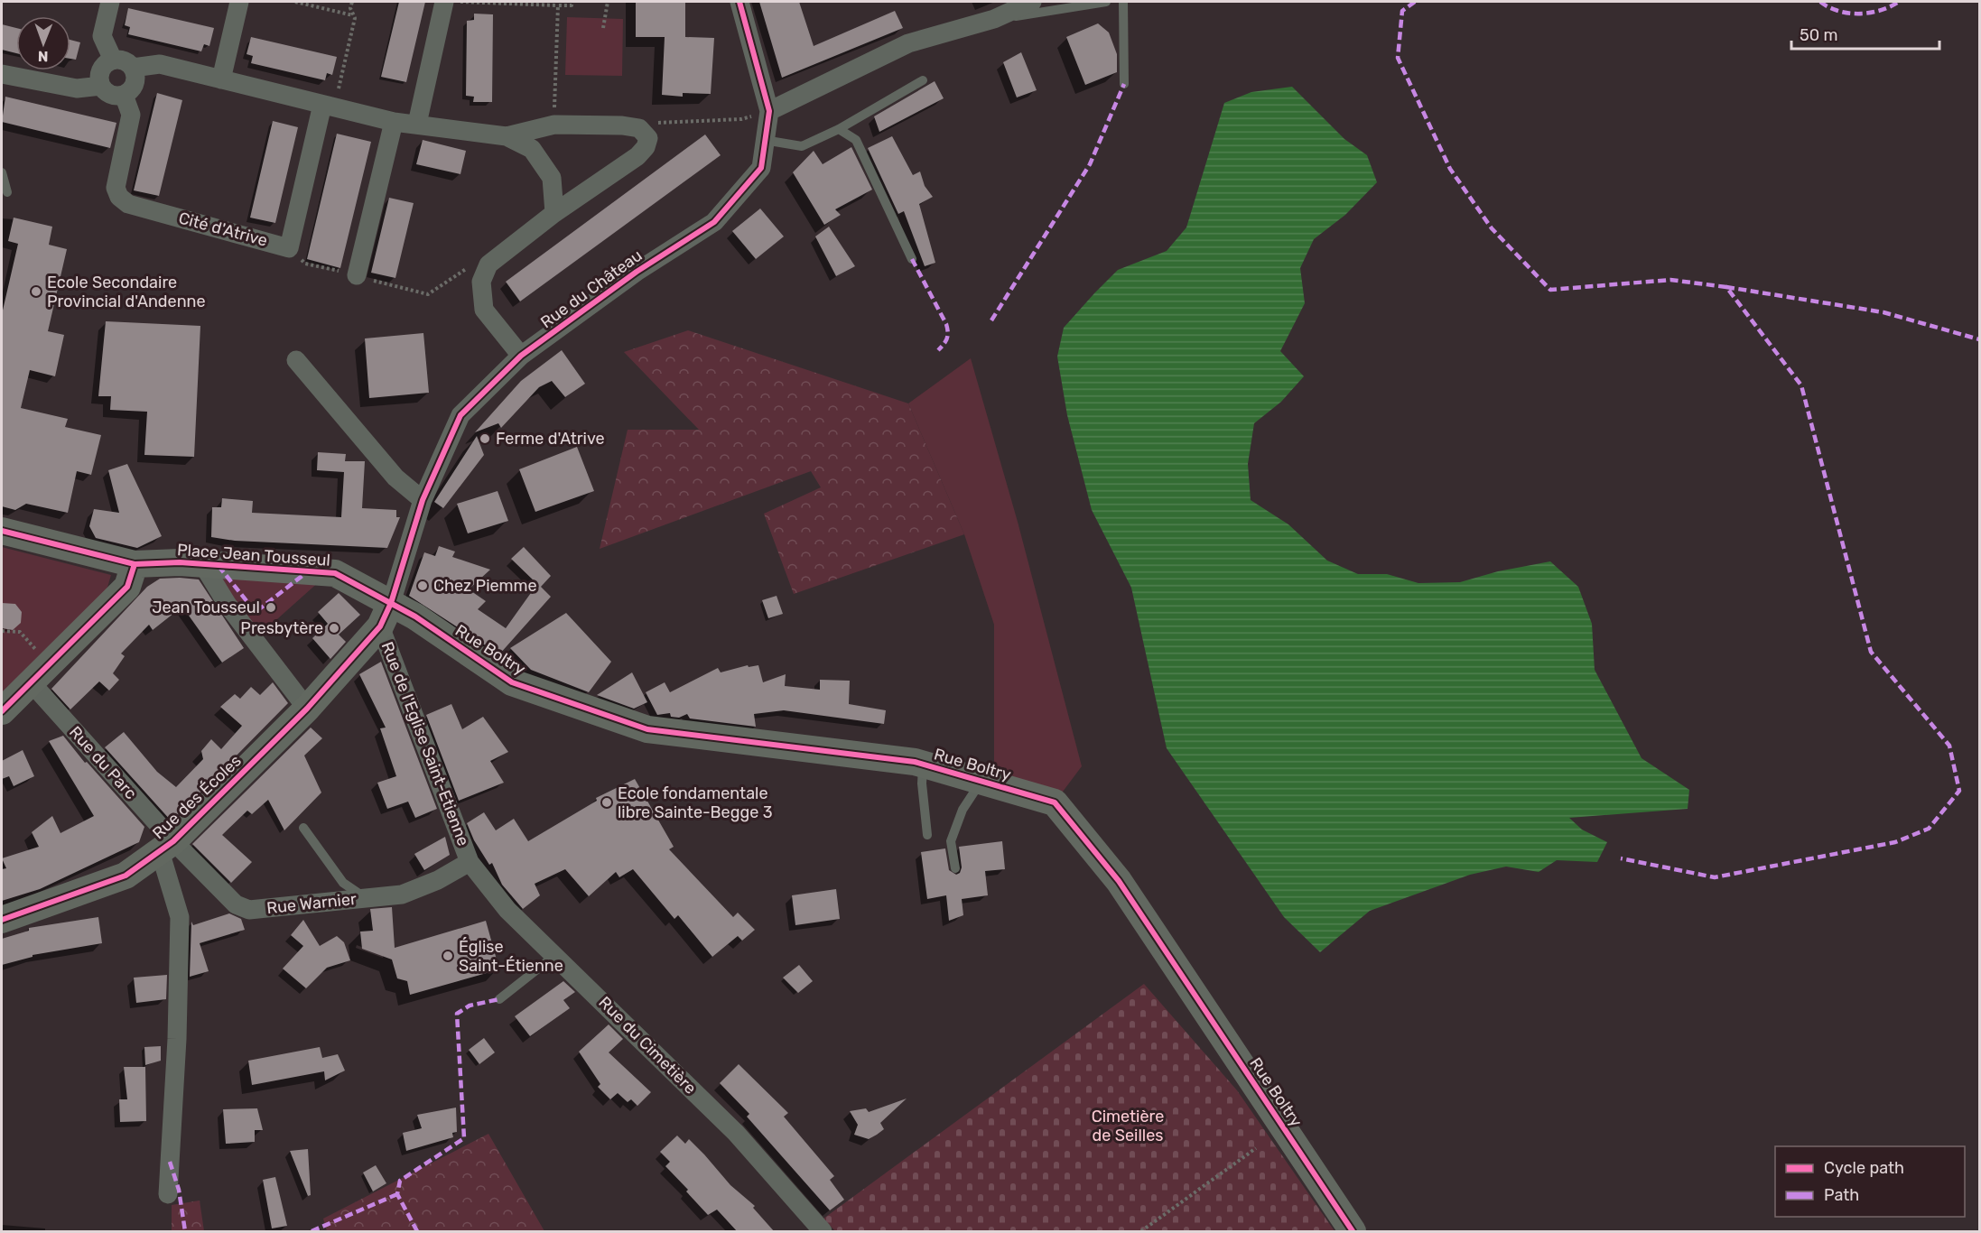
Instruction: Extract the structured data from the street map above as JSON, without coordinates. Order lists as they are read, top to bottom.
{
  "streets": {
    "street": [
      "Cité d'Atrive",
      "Rue du Château",
      "Place Jean Tousseul",
      "Rue Boltry",
      "Rue de l'Eglise Saint-Etienne",
      "Rue du Parc",
      "Rue des Écoles",
      "Rue Warnier",
      "Rue du Cimetière"
    ]
  },
  "crossings": [
    ["Rue du Château", "Place Jean Tousseul"],
    ["Rue du Château", "Rue Boltry"],
    ["Rue du Château", "Rue de l'Eglise Saint-Etienne"],
    ["Place Jean Tousseul", "Rue Boltry"],
    ["Place Jean Tousseul", "Rue de l'Eglise Saint-Etienne"],
    ["Place Jean Tousseul", "Rue des Écoles"],
    ["Rue Boltry", "Rue de l'Eglise Saint-Etienne"],
    ["Rue de l'Eglise Saint-Etienne", "Rue Warnier"],
    ["Rue de l'Eglise Saint-Etienne", "Rue du Cimetière"],
    ["Rue du Parc", "Rue des Écoles"],
    ["Rue du Parc", "Rue Warnier"],
    ["Rue des Écoles", "Rue Warnier"],
    ["Rue Warnier", "Rue du Cimetière"]
  ],
  "parks": ["Cimetière de Seilles"],
  "places": [
    "Ecole Secondaire Provincial d'Andenne",
    "Ferme d'Atrive",
    "Chez Piemme",
    "Jean Tousseul",
    "Presbytère",
    "Ecole fondamentale libre Sainte-Begge 3",
    "Église Saint-Étienne"
  ],
  "legend": ["Cycle path", "Path"],
  "scale_bar": "50 m",
  "north": "bottom"
}
